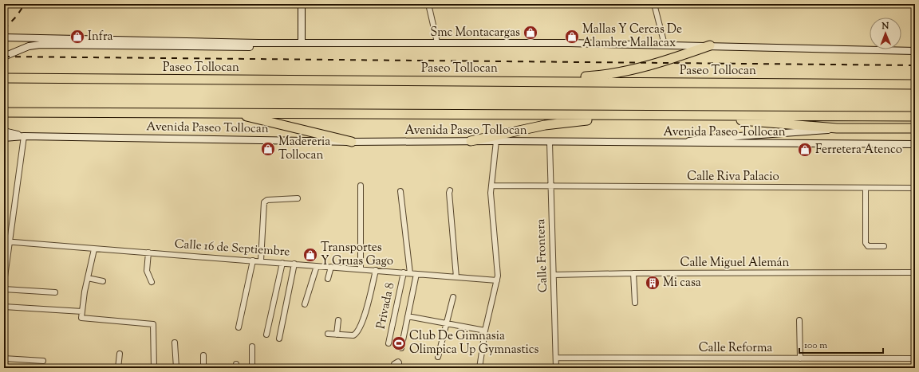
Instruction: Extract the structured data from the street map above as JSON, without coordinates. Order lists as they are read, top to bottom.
{
  "streets": {
    "highway": ["Paseo Tollocan"],
    "main road": ["Avenida Paseo Tollocan"],
    "street": [
      "Calle Riva Palacio",
      "Calle 16 de Septiembre",
      "Calle Frontera",
      "Calle Miguel Alemán",
      "Privada 8",
      "Calle Reforma"
    ]
  },
  "crossings": [
    ["Avenida Paseo Tollocan", "Calle Frontera"],
    ["Calle Riva Palacio", "Calle Frontera"],
    ["Calle 16 de Septiembre", "Privada 8"],
    ["Calle Frontera", "Calle Miguel Alemán"],
    ["Calle Frontera", "Calle Reforma"]
  ],
  "places": {
    "shop": [
      "Smc Montacargas",
      "Infra",
      "Mallas Y Cercas De Alambre Mallacax",
      "Madereria Tollocan",
      "Ferretera Atenco",
      "Transportes Y Gruas Gago"
    ],
    "building": ["Mi casa"],
    "sports": ["Club De Gimnasia Olimpica Up Gymnastics"]
  },
  "scale_bar": "100 m",
  "north": "top"
}
